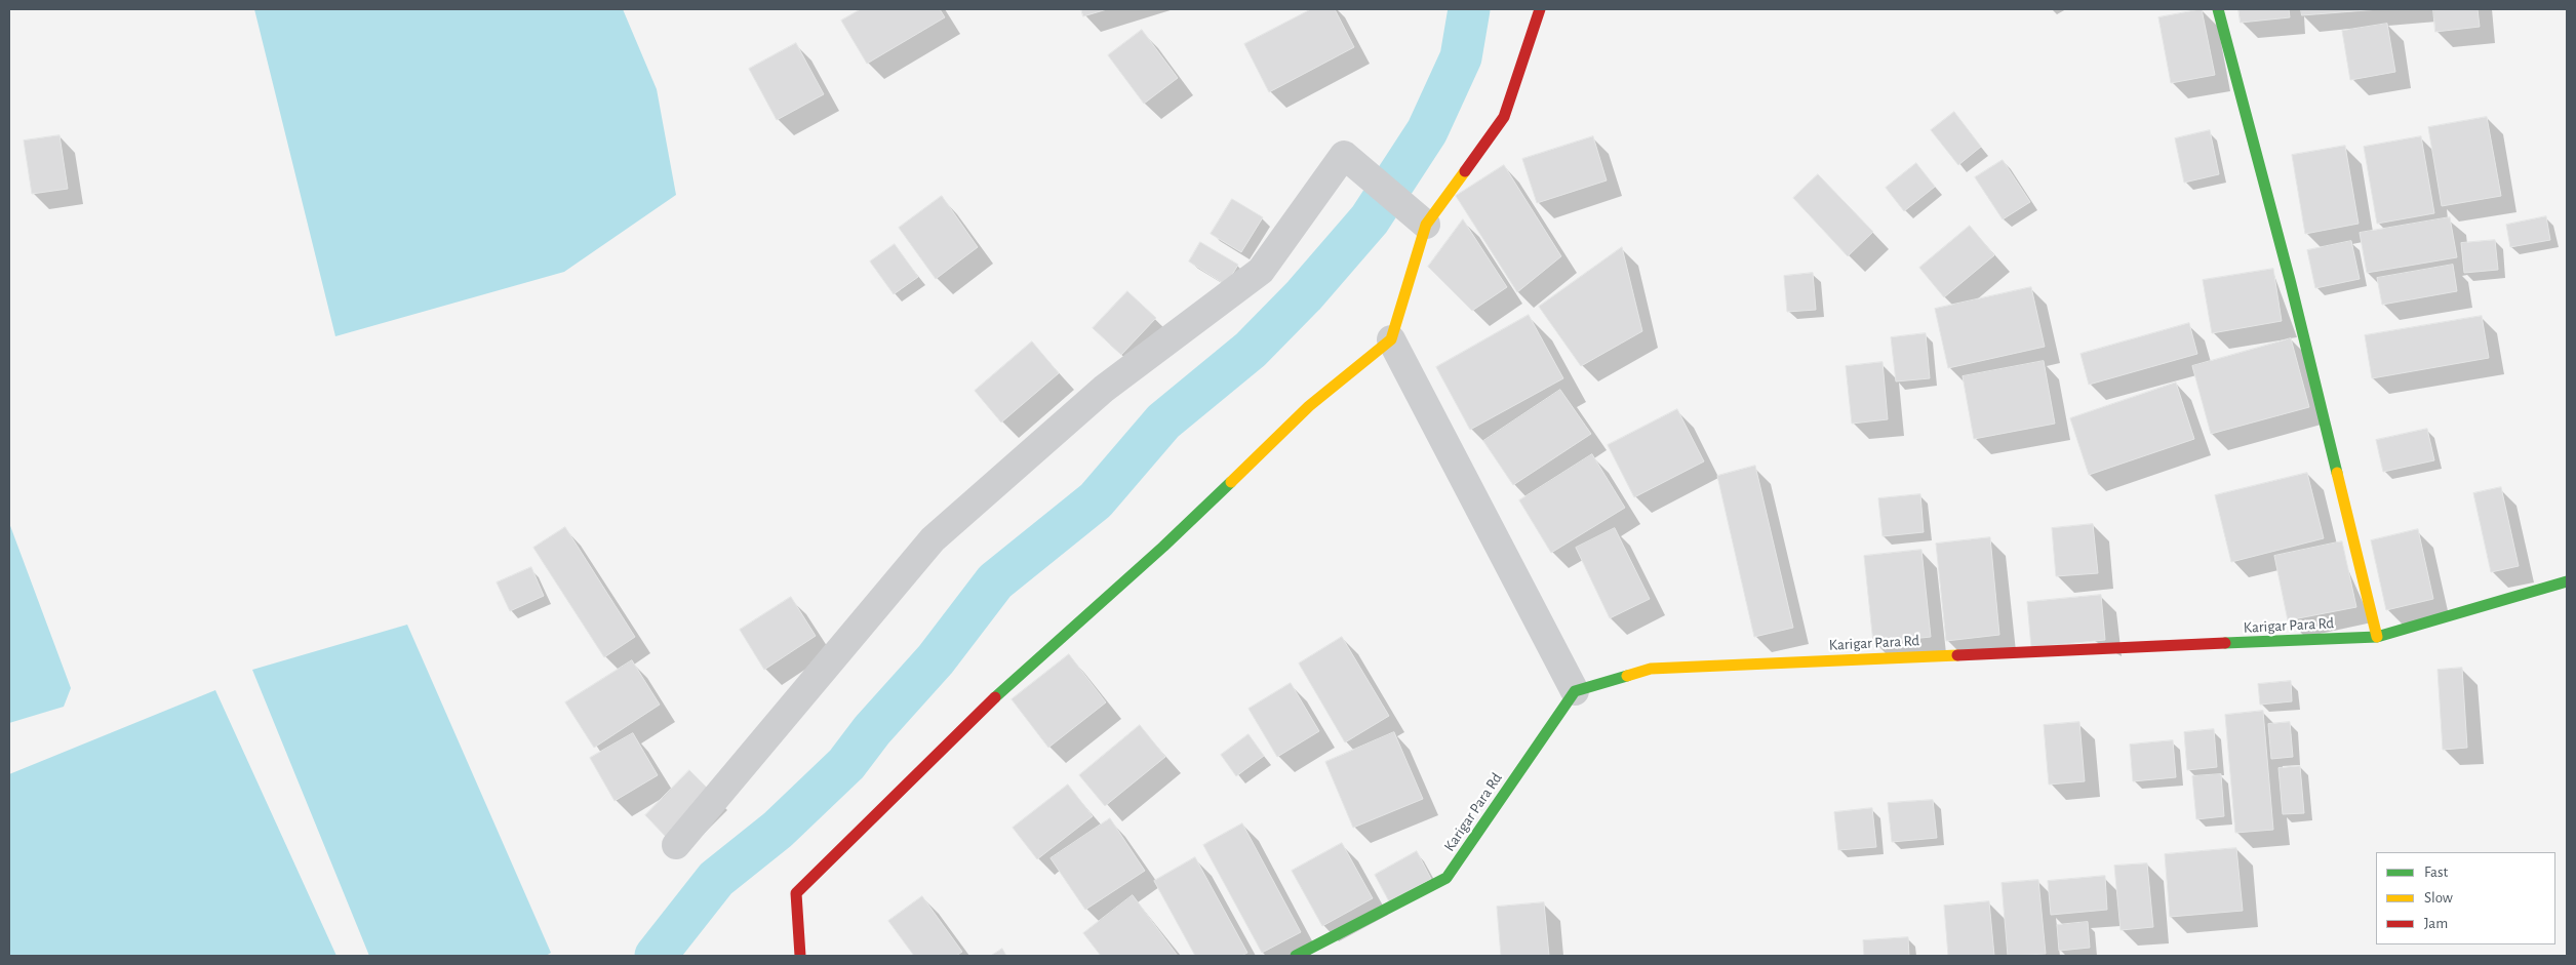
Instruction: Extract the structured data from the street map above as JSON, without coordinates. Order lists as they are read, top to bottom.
{
  "streets": {
    "street": ["Karigar Para Rd"]
  },
  "legend": ["Fast", "Slow", "Jam"]
}
